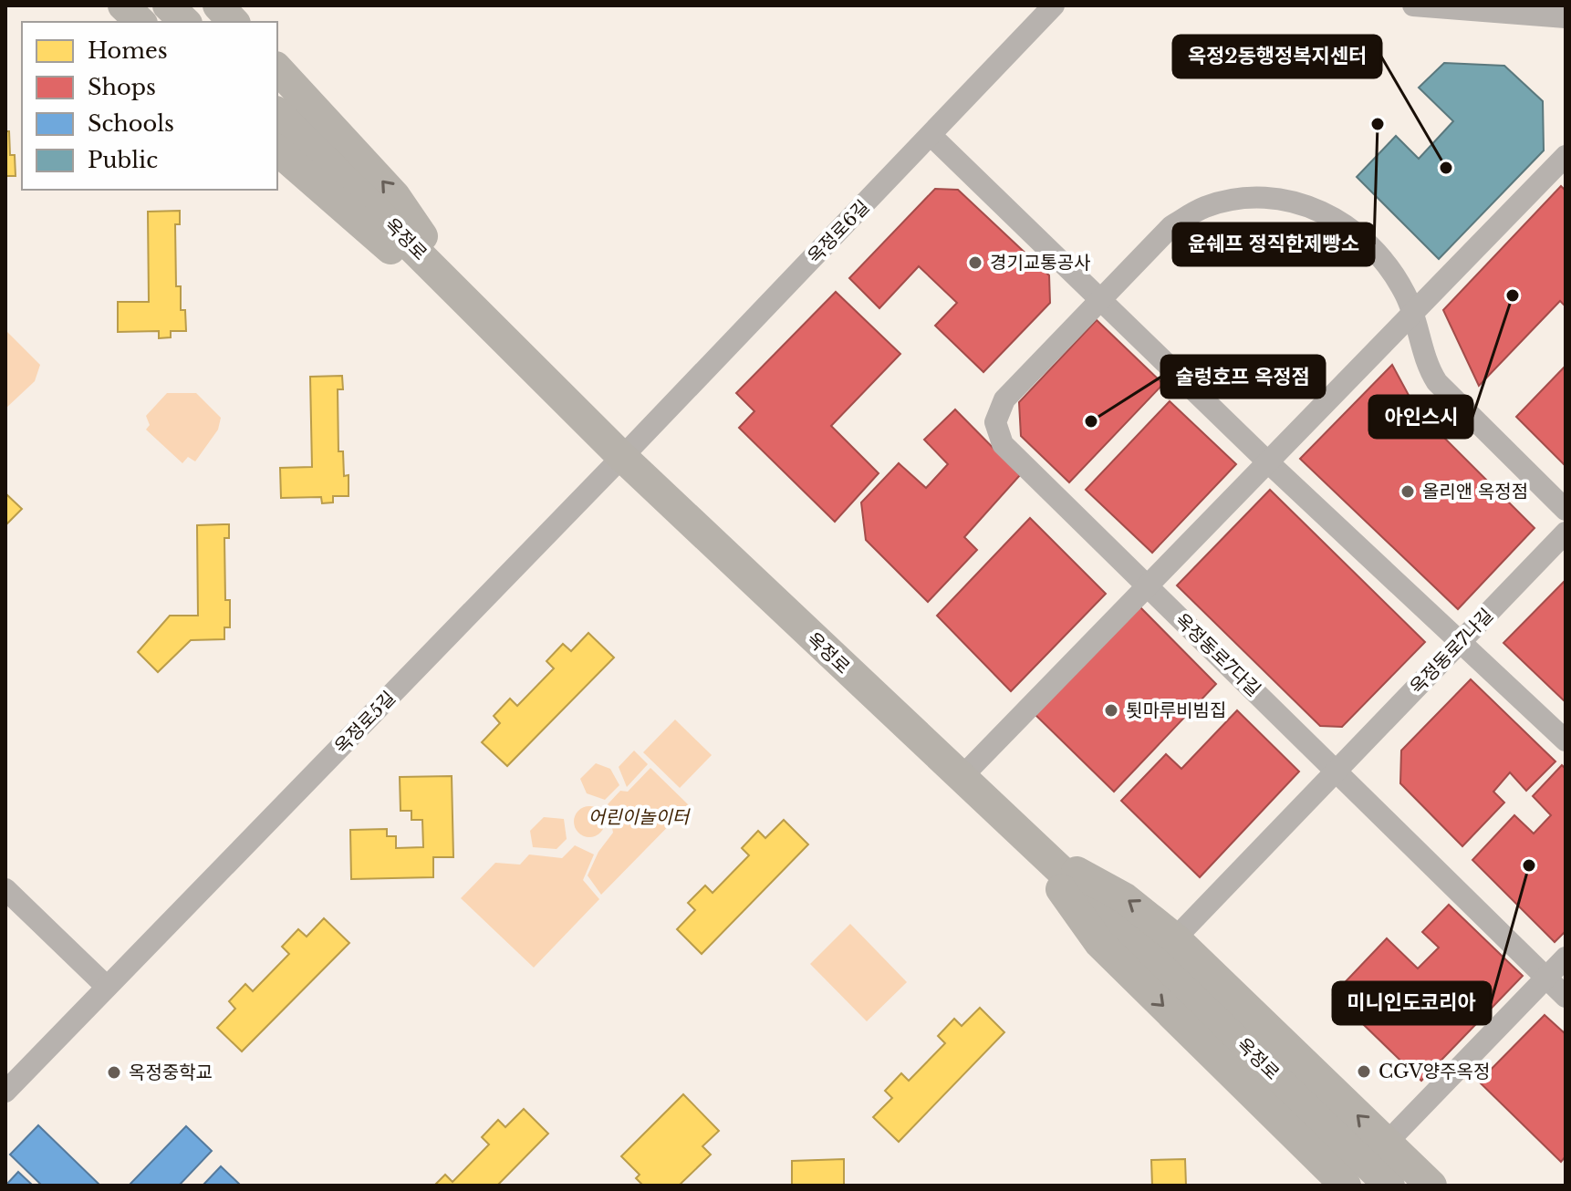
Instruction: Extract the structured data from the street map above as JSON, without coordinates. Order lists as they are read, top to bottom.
{
  "streets": {
    "main road": ["옥정로"],
    "street": [
      "옥정로6길",
      "옥정동로7나길",
      "옥정동로7다길",
      "옥정로5길"
    ]
  },
  "crossings": [
    ["옥정로6길", "옥정로"],
    ["옥정로6길", "옥정로5길"],
    ["옥정로", "옥정로5길"],
    ["옥정동로7나길", "옥정동로7다길"]
  ],
  "parks": ["어린이놀이터"],
  "places": [
    "윤쉐프 정직한제빵소",
    "옥정2동행정복지센터",
    "경기교통공사",
    "아인스시",
    "술렁호프 옥정점",
    "올리앤 옥정점",
    "툇마루비빔집",
    "미니인도코리아",
    "CGV양주옥정",
    "옥정중학교"
  ],
  "legend": [
    "Homes",
    "Shops",
    "Schools",
    "Public"
  ]
}
